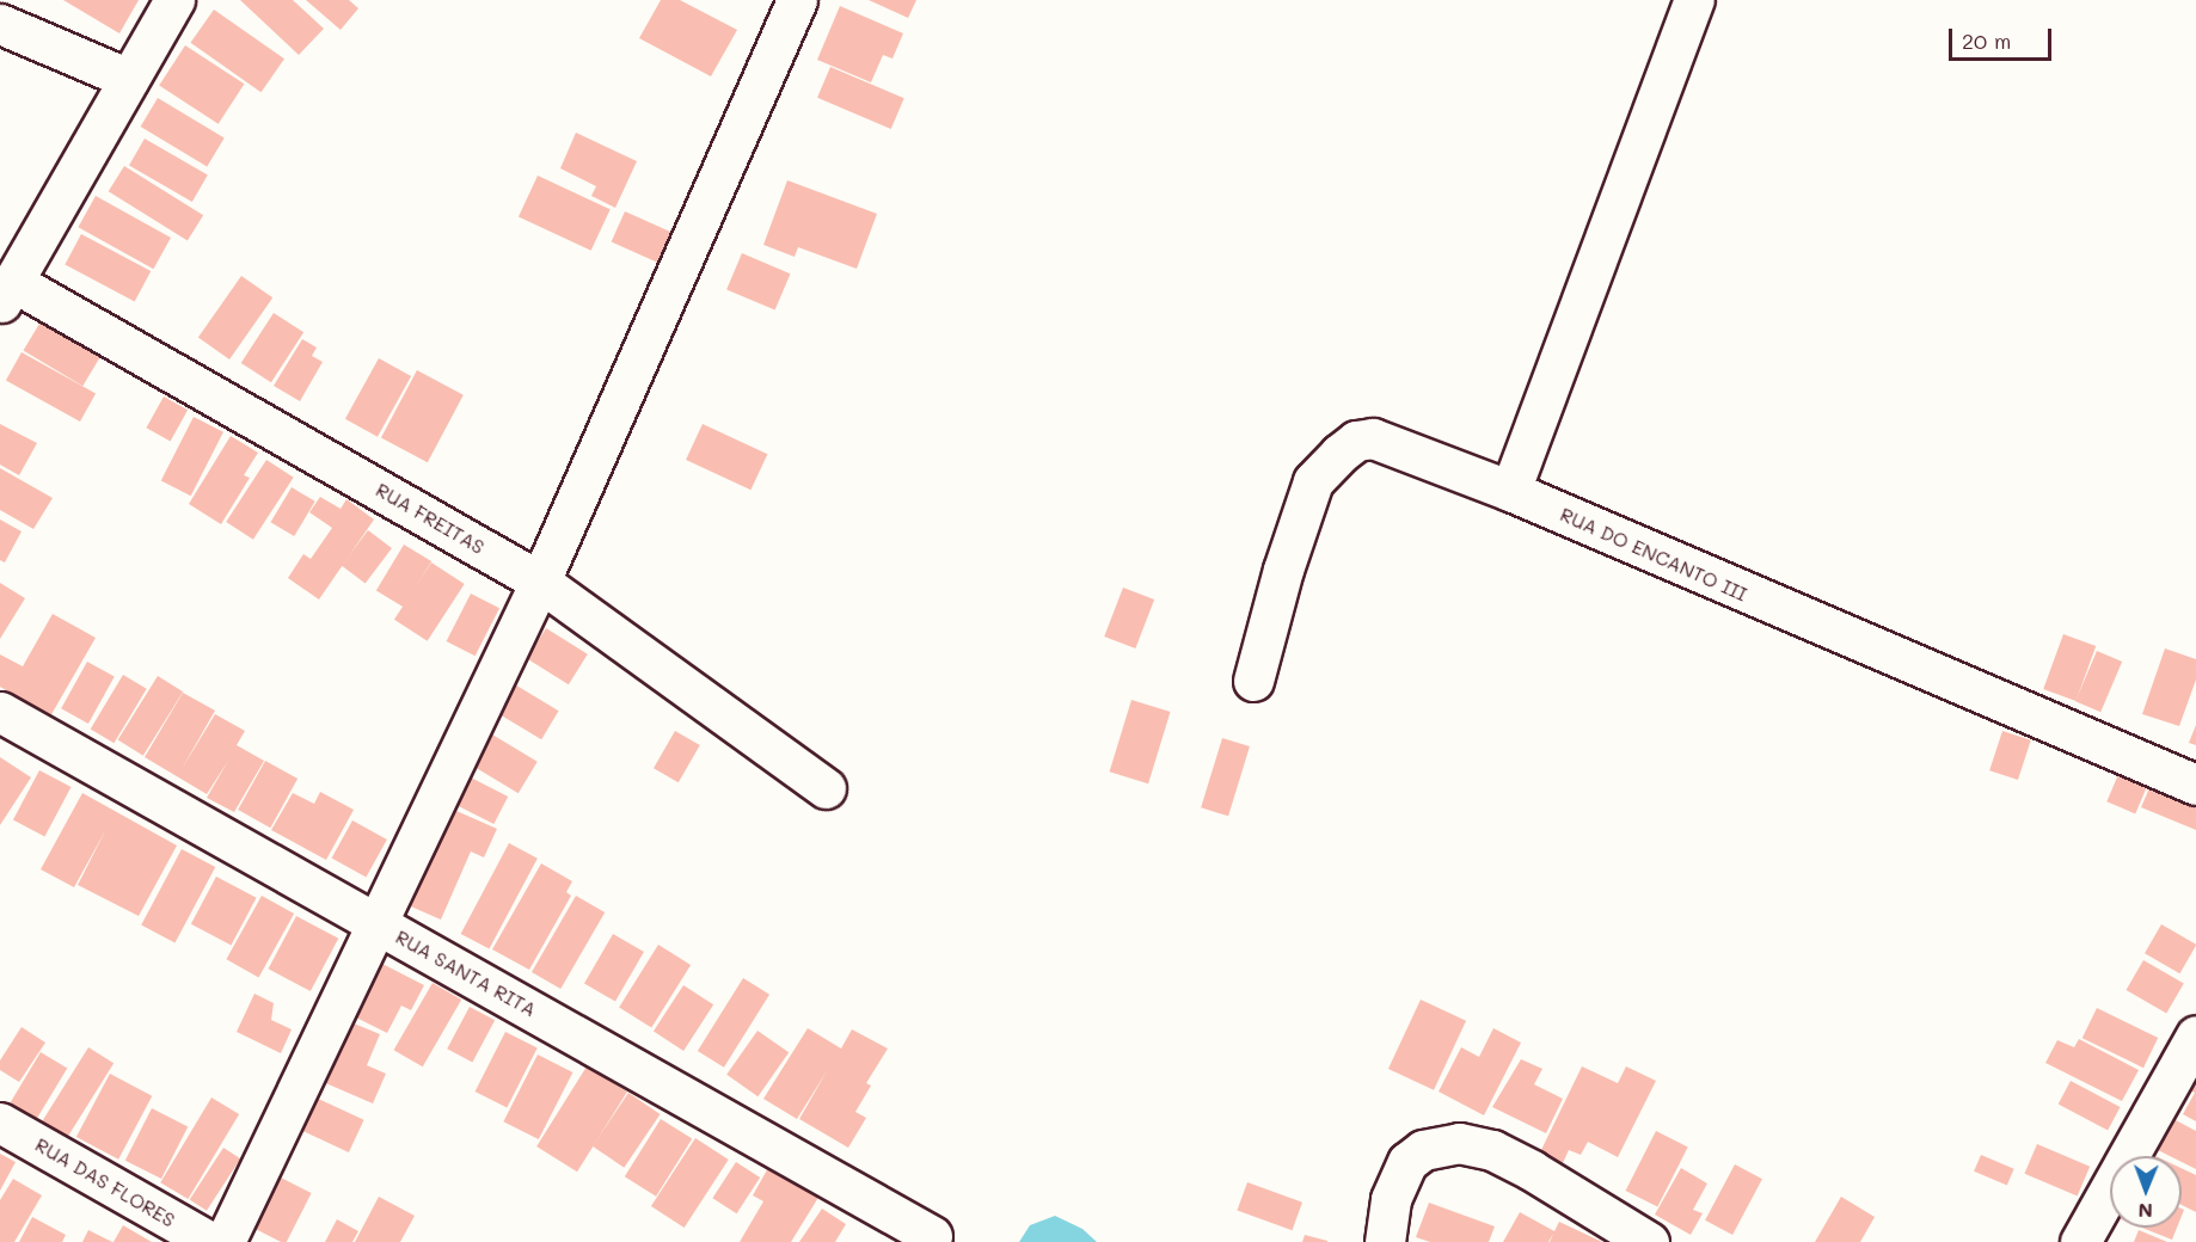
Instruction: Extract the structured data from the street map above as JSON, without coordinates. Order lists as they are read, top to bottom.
{
  "streets": {
    "street": [
      "RUA FREITAS",
      "RUA DO ENCANTO III",
      "RUA SANTA RITA",
      "RUA DAS FLORES"
    ]
  },
  "scale_bar": "20 m",
  "north": "bottom"
}
